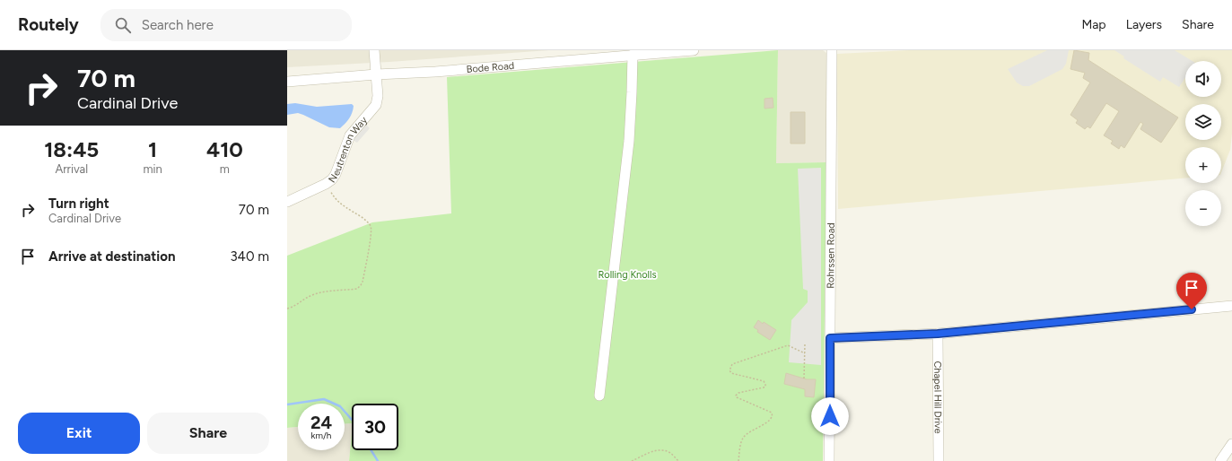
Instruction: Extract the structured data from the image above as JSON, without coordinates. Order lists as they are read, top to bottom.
{
  "streets": {
    "street": [
      "Bode Road",
      "Neutrenton Way",
      "Rohrssen Road",
      "Chapel Hill Drive"
    ]
  },
  "crossings": [
    ["Bode Road", "Neutrenton Way"]
  ],
  "parks": ["Rolling Knolls"],
  "page": {
    "header": "Routely",
    "search": "Search here",
    "nav": ["Map", "Layers", "Share"],
    "turn": ["70 m", "Cardinal Drive"],
    "map_buttons": ["+", "−"],
    "eta": [
      "18:45",
      "Arrival",
      "1",
      "min",
      "410",
      "m"
    ],
    "list": [
      {
        "name": "Turn right",
        "note": "Cardinal Drive",
        "value": "70 m"
      },
      {
        "name": "Arrive at destination",
        "value": "340 m"
      }
    ],
    "speed": "24 km/h",
    "limit": "30",
    "buttons": ["Exit", "Share"]
  }
}
